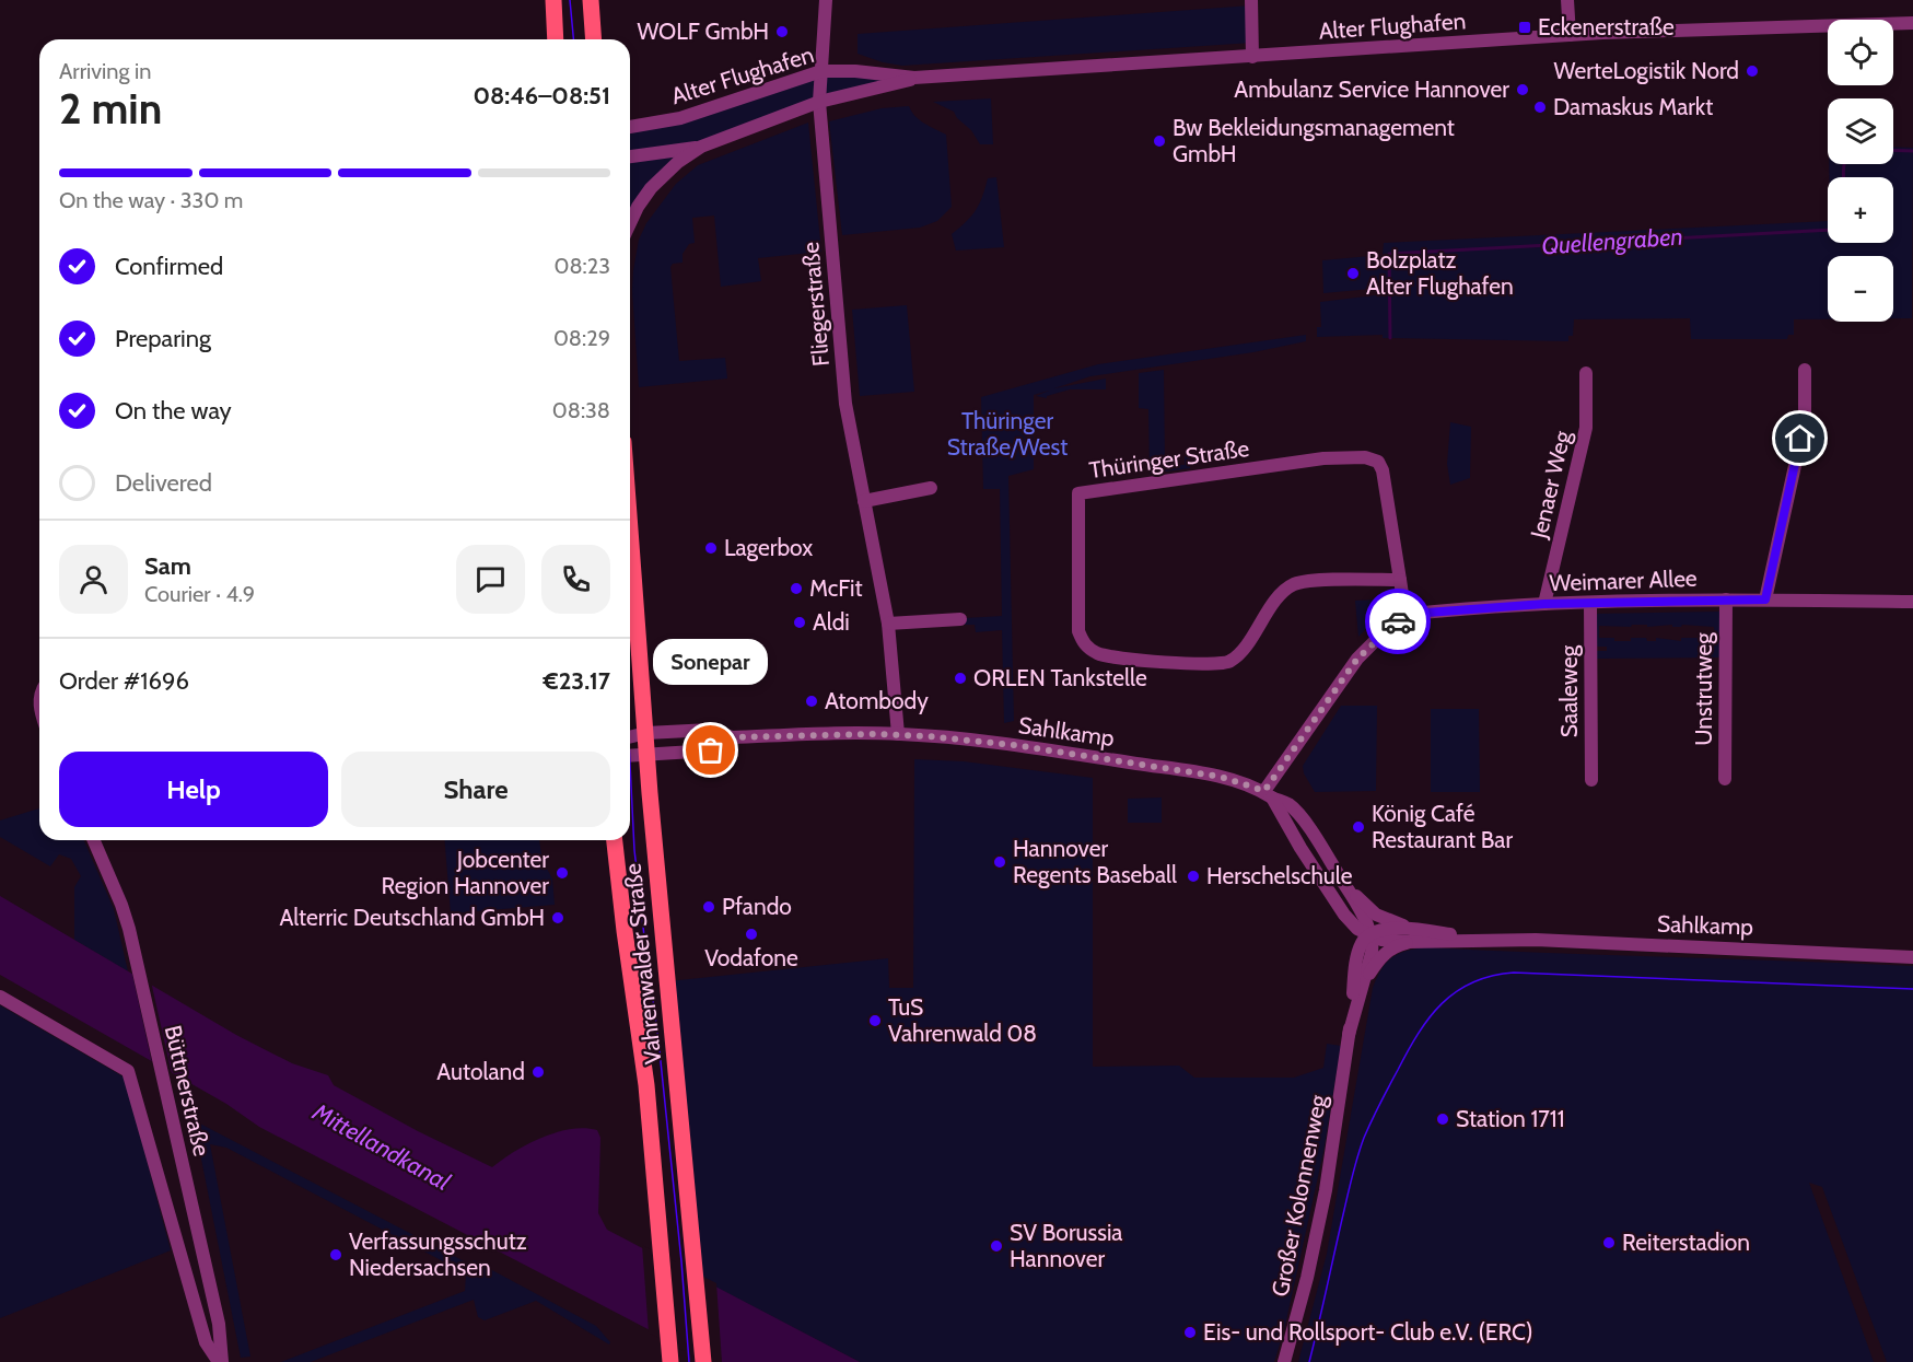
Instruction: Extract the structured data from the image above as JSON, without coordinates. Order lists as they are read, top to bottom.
{
  "streets": {
    "main road": ["Vahrenwalder Straße"],
    "street": [
      "Alter Flughafen",
      "Fliegerstraße",
      "Thüringer Straße",
      "Jenaer Weg",
      "Weimarer Allee",
      "Unstrutweg",
      "Saaleweg",
      "Sahlkamp",
      "Büttnerstraße",
      "Großer Kolonnenweg"
    ]
  },
  "crossings": [
    ["Alter Flughafen", "Fliegerstraße"],
    ["Fliegerstraße", "Sahlkamp"],
    ["Thüringer Straße", "Weimarer Allee"],
    ["Jenaer Weg", "Weimarer Allee"],
    ["Weimarer Allee", "Unstrutweg"],
    ["Weimarer Allee", "Saaleweg"],
    ["Weimarer Allee", "Sahlkamp"],
    ["Sahlkamp", "Vahrenwalder Straße"],
    ["Sahlkamp", "Großer Kolonnenweg"]
  ],
  "water": ["Quellengraben", "Mittellandkanal"],
  "parks": ["Thüringer Straße/West"],
  "places": {
    "transit": ["Eckenerstraße"],
    "other": [
      "WOLF GmbH",
      "WerteLogistik Nord",
      "Ambulanz Service Hannover",
      "Damaskus Markt",
      "Bw Bekleidungsmanagement GmbH",
      "Bolzplatz Alter Flughafen",
      "Lagerbox",
      "McFit",
      "Aldi",
      "ORLEN Tankstelle",
      "Atombody",
      "Sonepar",
      "König Café Restaurant Bar",
      "Hannover Regents Baseball",
      "Jobcenter Region Hannover",
      "Herschelschule",
      "Pfando",
      "Alterric Deutschland GmbH",
      "Vodafone",
      "TuS Vahrenwald 08",
      "Autoland",
      "Station 1711",
      "Reiterstadion",
      "SV Borussia Hannover",
      "Verfassungsschutz Niedersachsen",
      "Eis- und Rollsport- Club e.V. (ERC)"
    ]
  },
  "page": {
    "map_buttons": ["+", "−"],
    "heading": ["2 min", "Arriving in", "08:46–08:51"],
    "panel": [
      "Sam",
      "Courier · 4.9",
      "Order #1696",
      "€23.17"
    ],
    "bar": "On the way · 330 m",
    "list": [
      ["Confirmed", "08:23"],
      ["Preparing", "08:29"],
      ["On the way", "08:38"],
      "Delivered"
    ],
    "bubble": "Sonepar",
    "buttons": ["Help", "Share"]
  }
}
